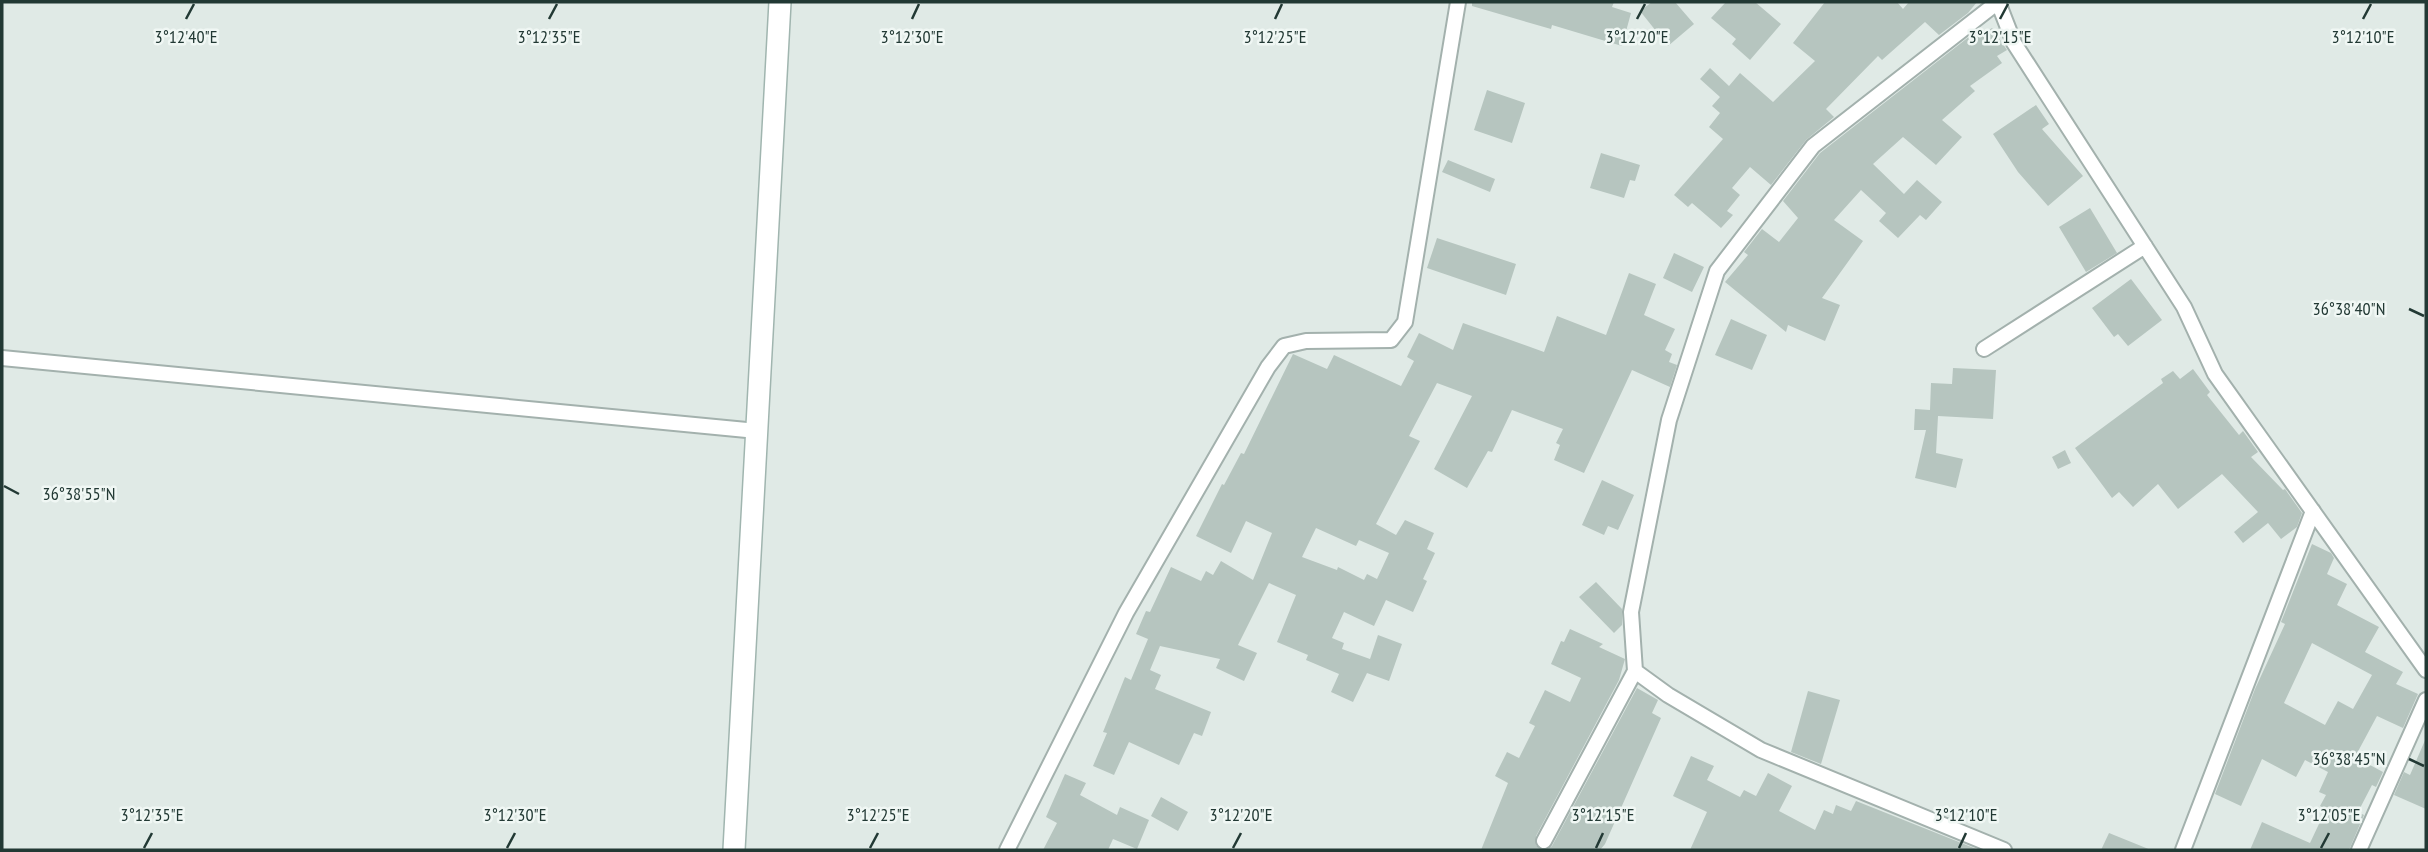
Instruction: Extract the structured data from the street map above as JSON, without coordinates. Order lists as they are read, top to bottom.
{
  "coordinates": [
    "3°12'35\"E",
    "3°12'25\"E",
    "3°12'20\"E",
    "3°12'15\"E",
    "3°12'10\"E",
    "3°12'40\"E",
    "3°12'30\"E",
    "36°38'40\"N",
    "36°38'55\"N",
    "36°38'45\"N",
    "3°12'05\"E"
  ]
}
